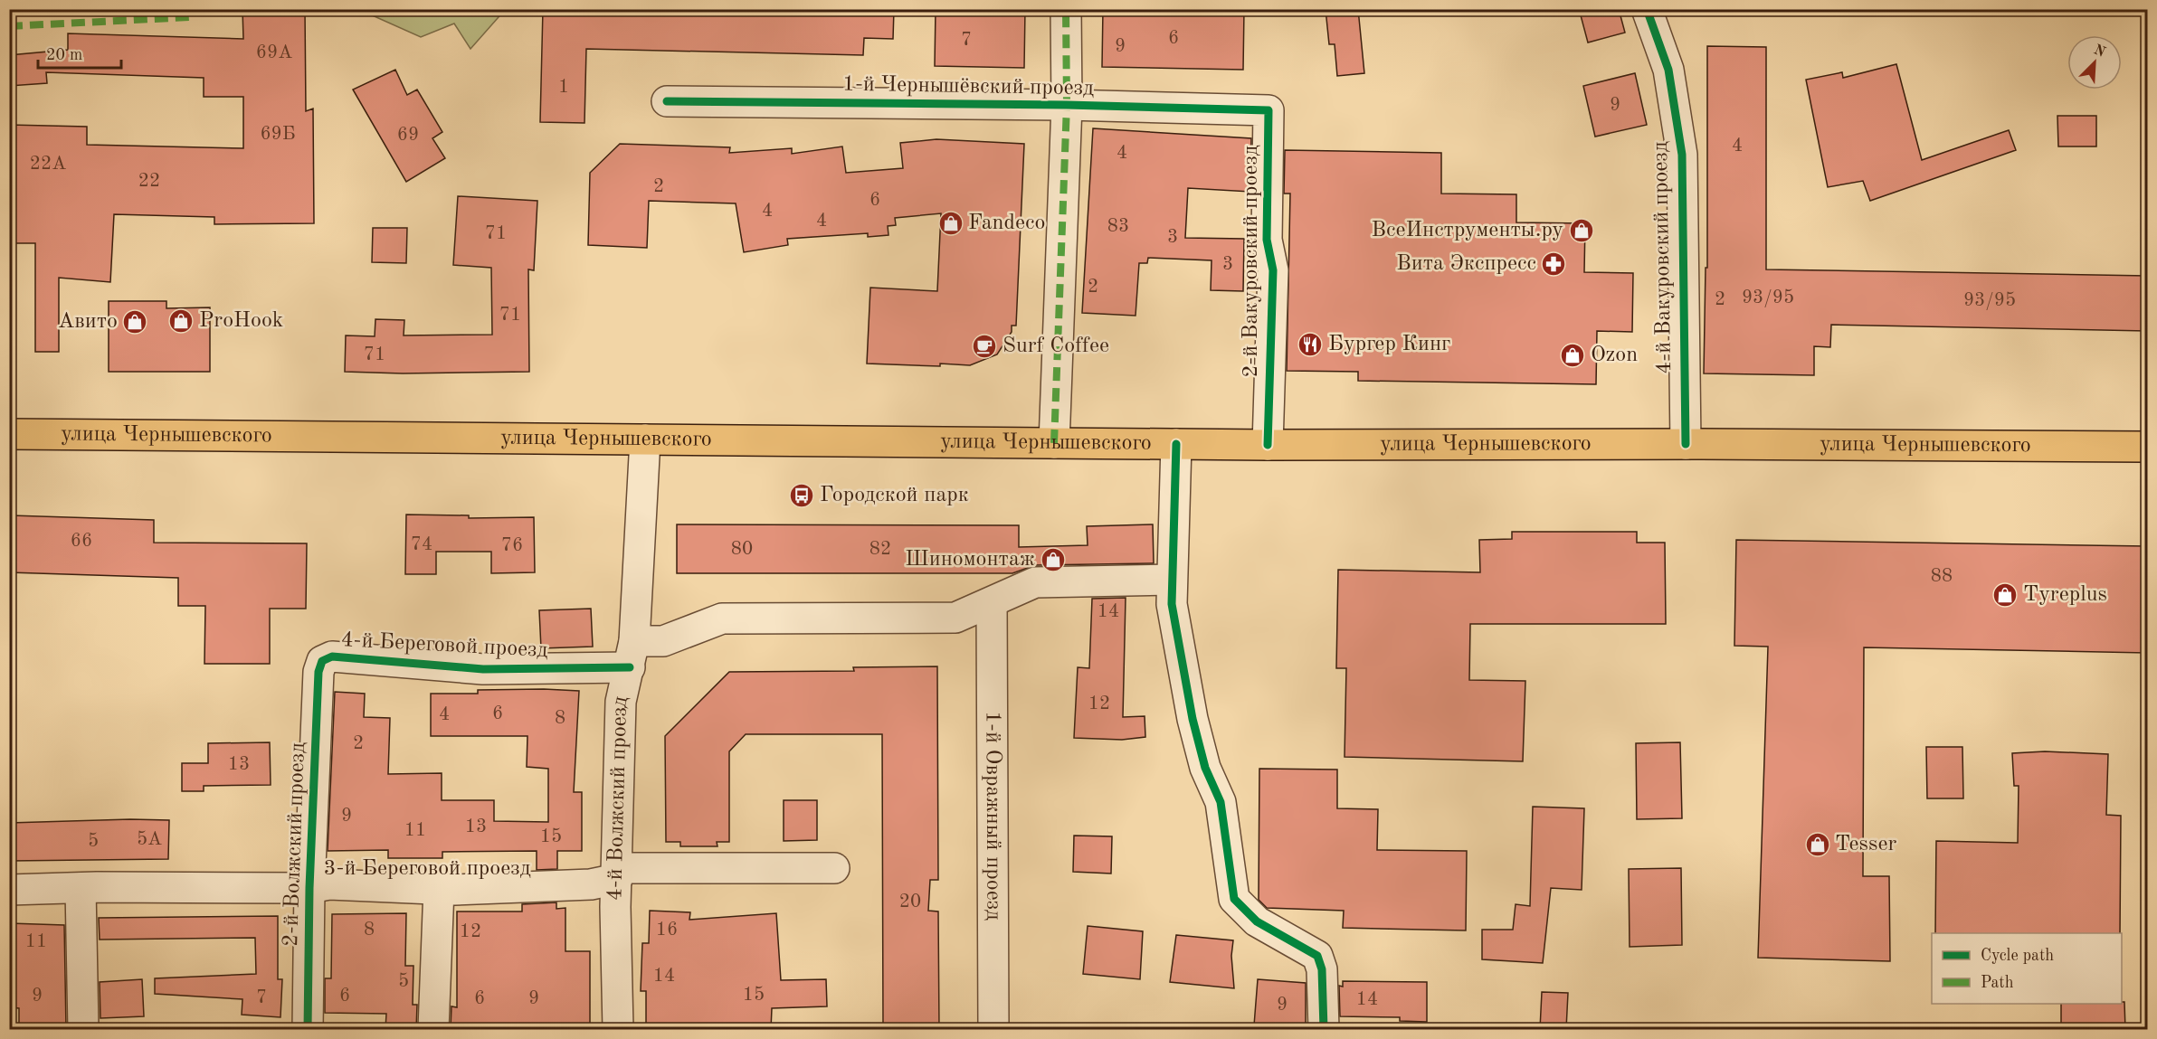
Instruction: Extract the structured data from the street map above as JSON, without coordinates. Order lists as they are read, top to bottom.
{
  "streets": {
    "main road": ["улица Чернышевского"],
    "street": [
      "1-й Чернышёвский проезд",
      "4-й Вакуровский проезд",
      "2-й Вакуровский проезд",
      "4-й Береговой проезд",
      "4-й Волжский проезд",
      "1-й Овражный проезд",
      "2-й Волжский проезд",
      "3-й Береговой проезд"
    ]
  },
  "crossings": [
    ["1-й Чернышёвский проезд", "2-й Вакуровский проезд"],
    ["4-й Вакуровский проезд", "улица Чернышевского"],
    ["2-й Вакуровский проезд", "улица Чернышевского"],
    ["улица Чернышевского", "4-й Волжский проезд"],
    ["4-й Береговой проезд", "4-й Волжский проезд"],
    ["4-й Береговой проезд", "1-й Овражный проезд"],
    ["4-й Береговой проезд", "2-й Волжский проезд"],
    ["4-й Волжский проезд", "3-й Береговой проезд"],
    ["2-й Волжский проезд", "3-й Береговой проезд"]
  ],
  "places": {
    "shop": [
      "Fandeco",
      "ВсеИнструменты.ру",
      "ProHook",
      "Авито",
      "Ozon",
      "Шиномонтаж",
      "Tyreplus",
      "Tesser"
    ],
    "pharmacy": ["Вита Экспресс"],
    "restaurant": ["Бургер Кинг"],
    "cafe": ["Surf Coffee"],
    "bus stop": ["Городской парк"]
  },
  "house_numbers": [
    "6",
    "7",
    "9",
    "69А",
    "1",
    "9",
    "69Б",
    "69",
    "4",
    "4",
    "22А",
    "22",
    "2",
    "6",
    "4",
    "4",
    "83",
    "71",
    "3",
    "3",
    "2",
    "93/95",
    "2",
    "93/95",
    "71",
    "71",
    "66",
    "74",
    "76",
    "80",
    "82",
    "88",
    "14",
    "12",
    "6",
    "4",
    "8",
    "2",
    "13",
    "9",
    "13",
    "11",
    "15",
    "5А",
    "5",
    "20",
    "8",
    "16",
    "12",
    "11",
    "14",
    "5",
    "15",
    "9",
    "6",
    "7",
    "6",
    "9",
    "14",
    "9"
  ],
  "legend": ["Cycle path", "Path"],
  "scale_bar": "20 m",
  "north": "top right"
}
